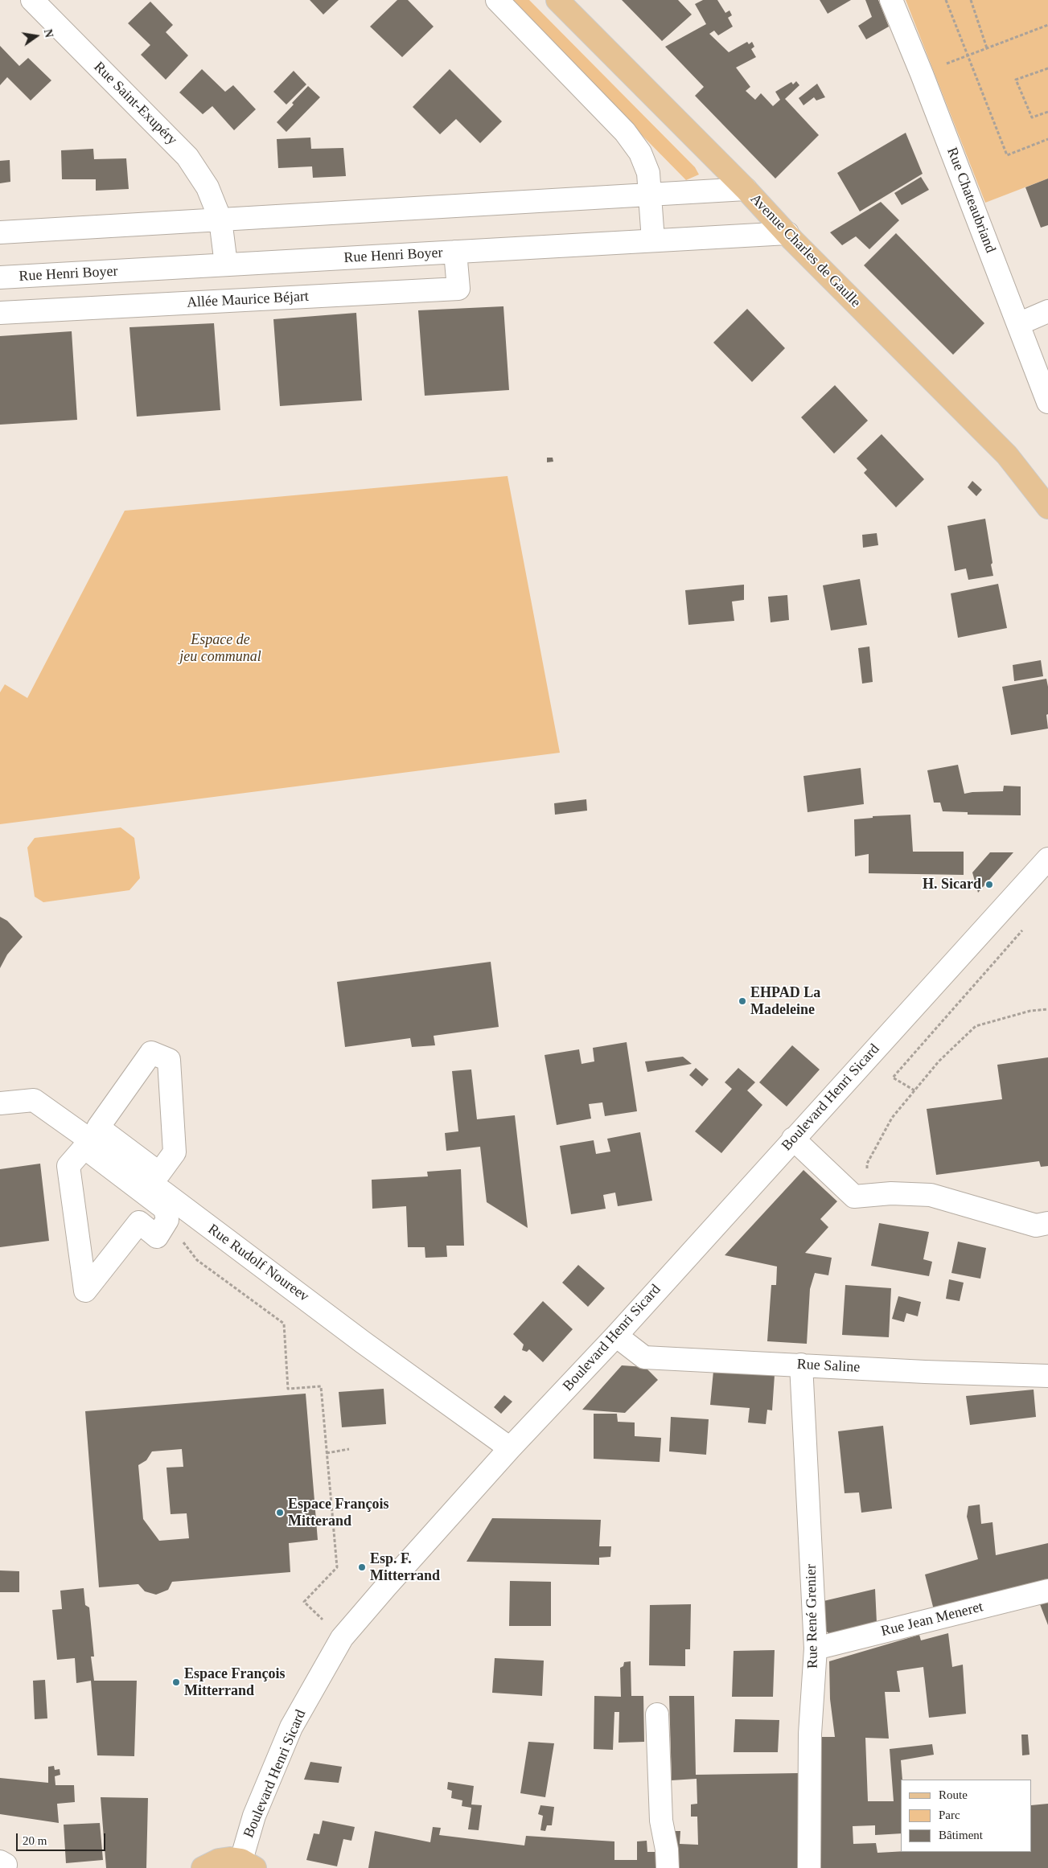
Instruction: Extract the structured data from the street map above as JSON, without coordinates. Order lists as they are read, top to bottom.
{
  "streets": {
    "main road": ["Avenue Charles de Gaulle"],
    "street": [
      "Rue Saint-Exupéry",
      "Rue Chateaubriand",
      "Rue Henri Boyer",
      "Allée Maurice Béjart",
      "Boulevard Henri Sicard",
      "Rue Rudolf Noureev",
      "Rue Saline",
      "Rue René Grenier",
      "Rue Jean Meneret"
    ]
  },
  "crossings": [
    ["Rue Saint-Exupéry", "Rue Henri Boyer"],
    ["Avenue Charles de Gaulle", "Rue Henri Boyer"],
    ["Rue Henri Boyer", "Allée Maurice Béjart"],
    ["Boulevard Henri Sicard", "Rue Rudolf Noureev"],
    ["Boulevard Henri Sicard", "Rue Saline"],
    ["Rue Saline", "Rue René Grenier"],
    ["Rue René Grenier", "Rue Jean Meneret"]
  ],
  "parks": ["Espace de jeu communal"],
  "places": [
    "H. Sicard",
    "EHPAD La Madeleine",
    "Espace François Mitterand",
    "Esp. F. Mitterrand",
    "Espace François Mitterrand"
  ],
  "legend": ["Route", "Parc", "Bâtiment"],
  "scale_bar": "20 m",
  "north": "right"
}
